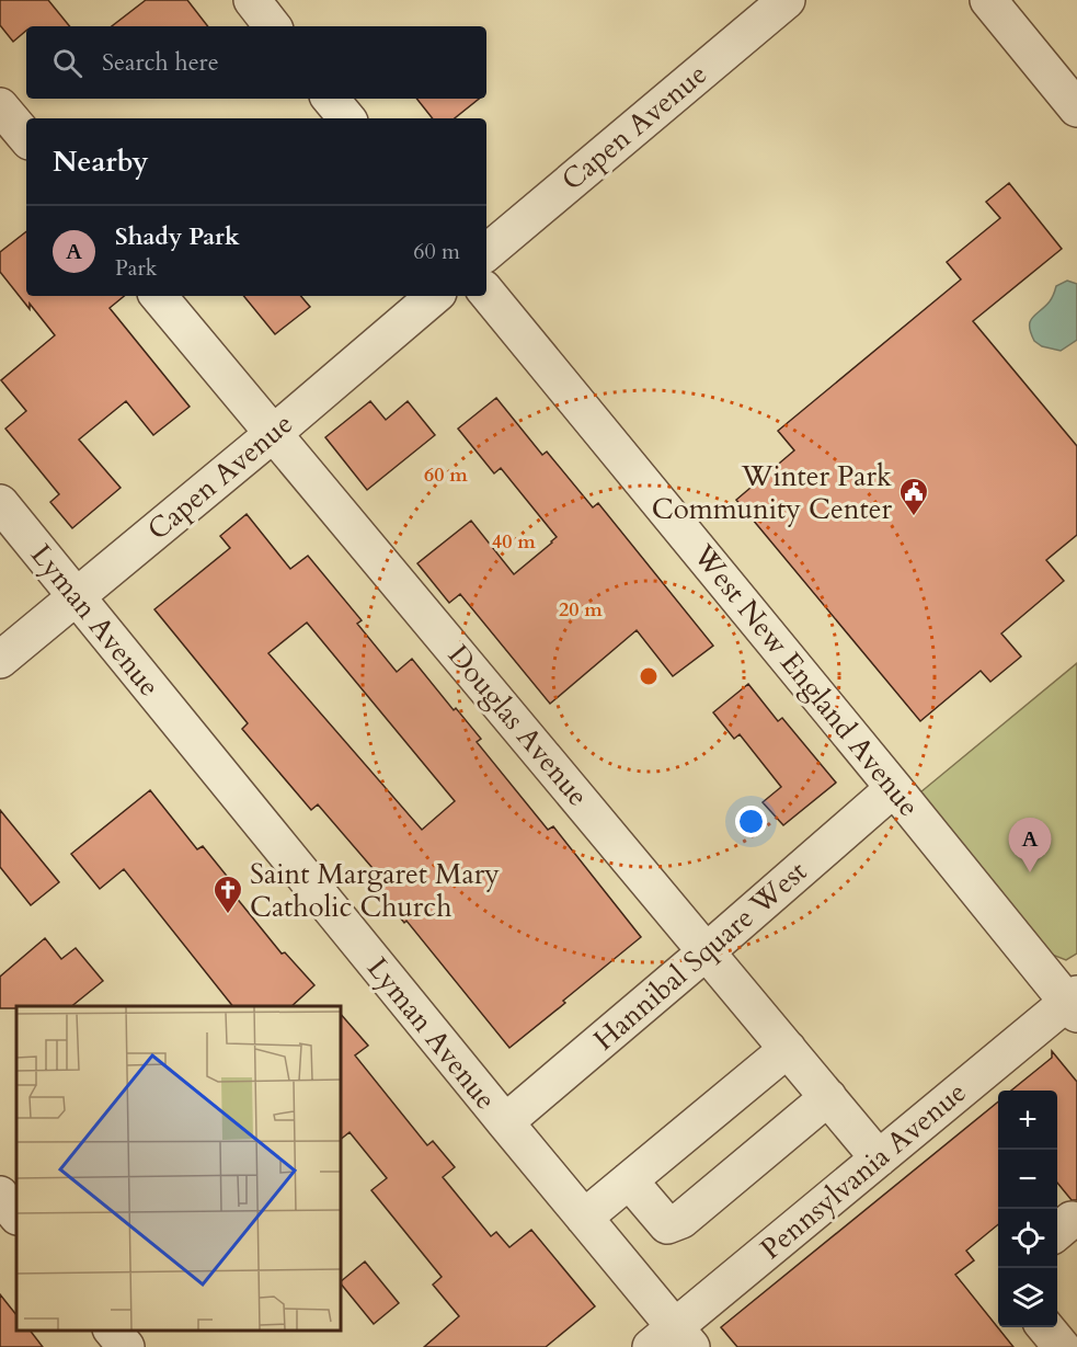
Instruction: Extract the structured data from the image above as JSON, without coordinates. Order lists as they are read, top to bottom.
{
  "streets": {
    "street": [
      "Capen Avenue",
      "Lyman Avenue",
      "West New England Avenue",
      "Douglas Avenue",
      "Hannibal Square West",
      "Pennsylvania Avenue"
    ]
  },
  "crossings": [
    ["Capen Avenue", "Lyman Avenue"],
    ["Capen Avenue", "Douglas Avenue"],
    ["Lyman Avenue", "Hannibal Square West"],
    ["Lyman Avenue", "Pennsylvania Avenue"],
    ["West New England Avenue", "Hannibal Square West"],
    ["West New England Avenue", "Pennsylvania Avenue"],
    ["Douglas Avenue", "Hannibal Square West"],
    ["Douglas Avenue", "Pennsylvania Avenue"]
  ],
  "places": {
    "public building": ["Winter Park Community Center"],
    "church": ["Saint Margaret Mary Catholic Church"]
  },
  "page": {
    "search": "Search here",
    "heading": "Nearby",
    "list": [
      {
        "mark": "A",
        "name": "Shady Park",
        "note": "Park",
        "value": "60 m"
      }
    ],
    "pins": "A",
    "map_buttons": ["+", "−"]
  },
  "rings": ["60 m", "40 m", "20 m"]
}
